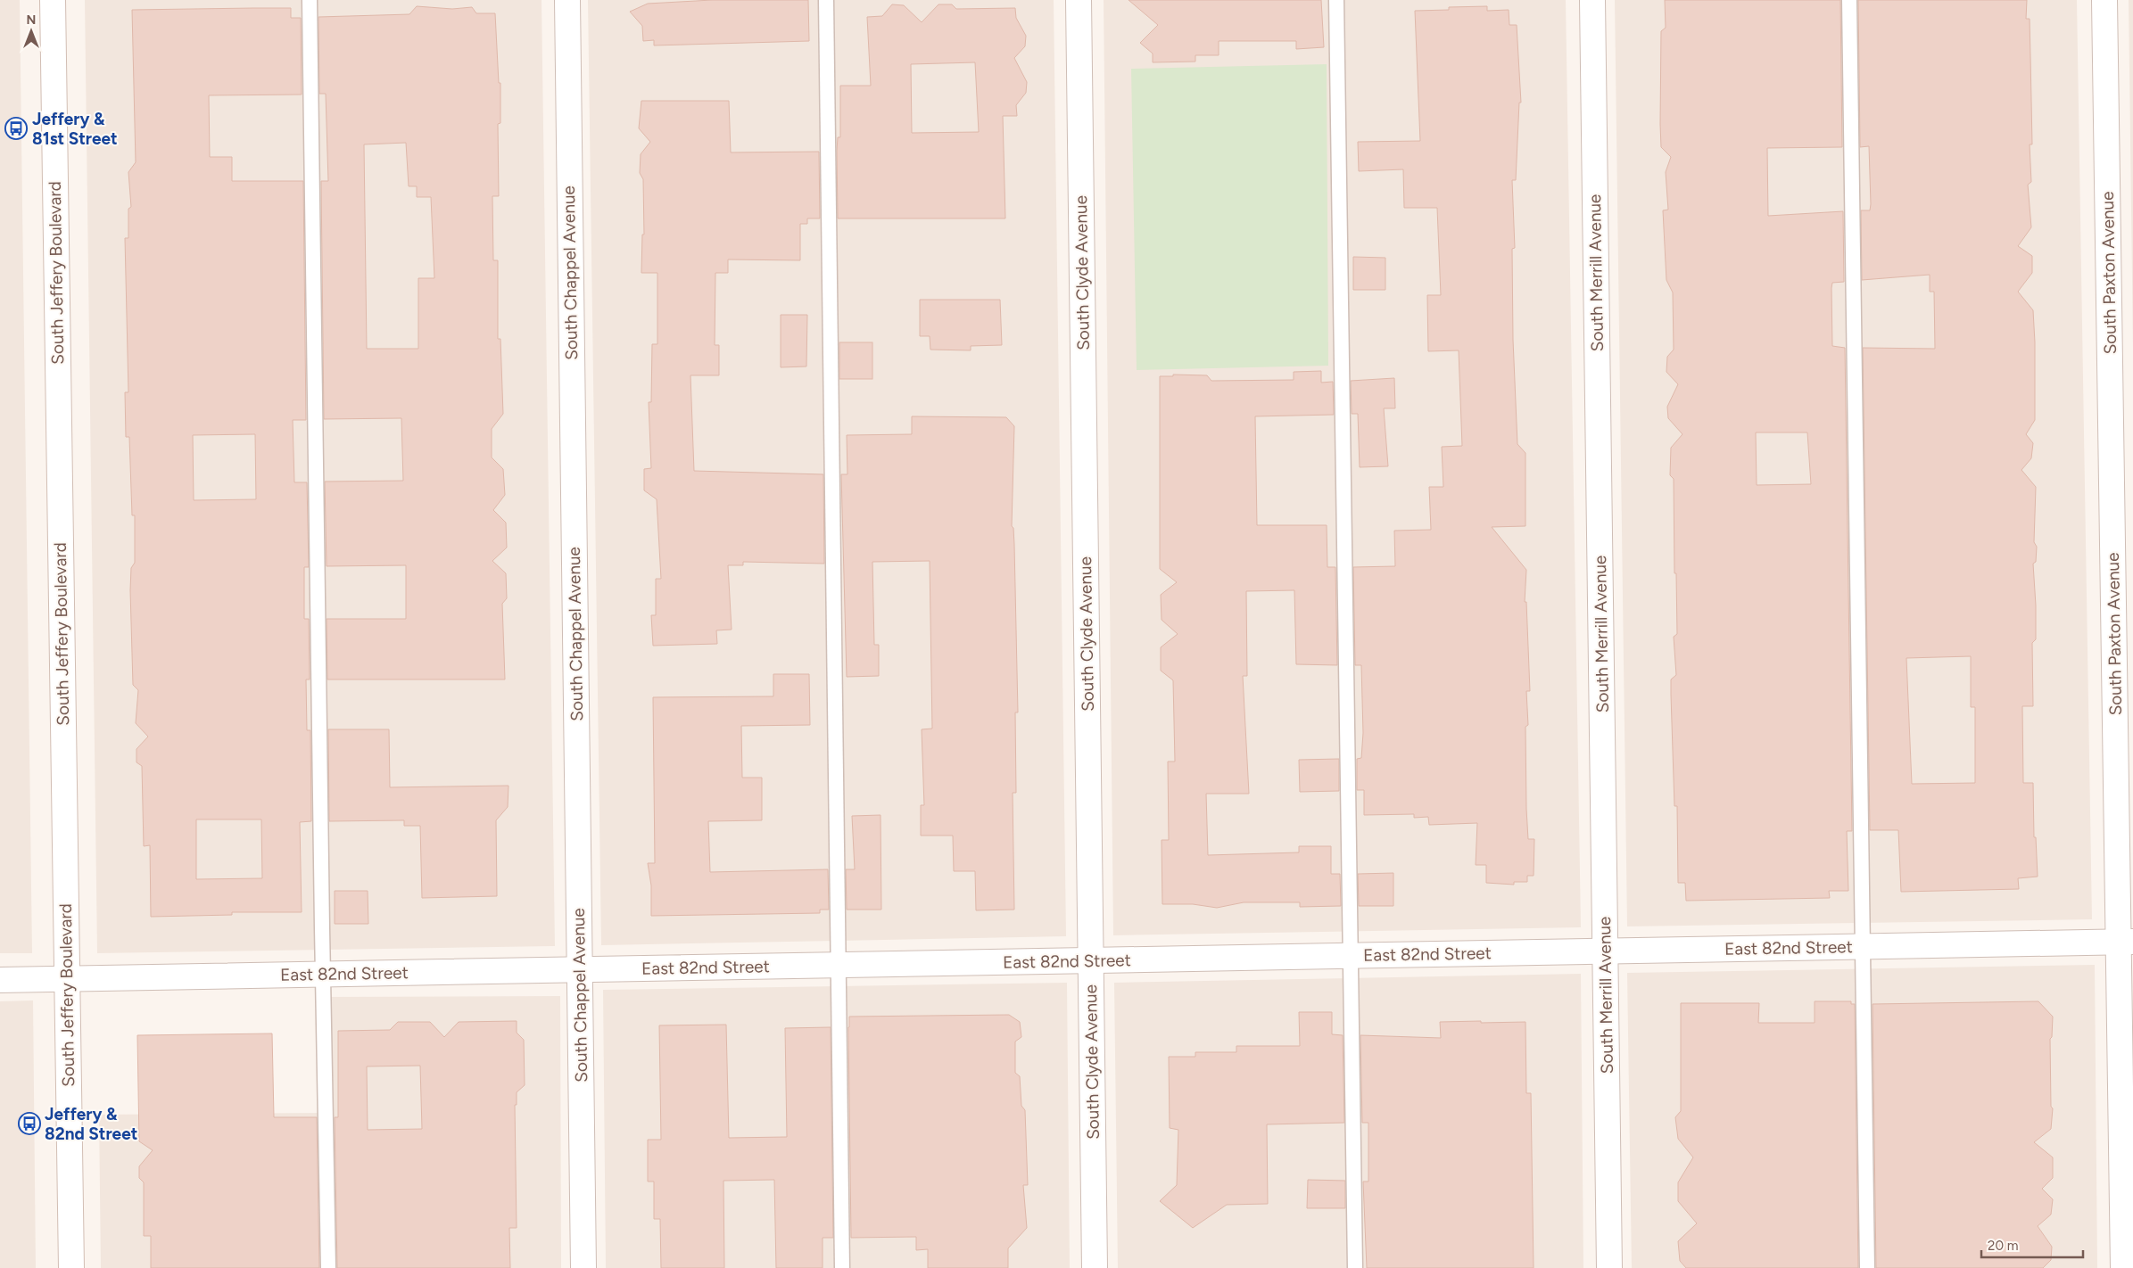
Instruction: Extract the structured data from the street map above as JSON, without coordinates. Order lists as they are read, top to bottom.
{
  "streets": {
    "street": [
      "South Jeffery Boulevard",
      "South Chappel Avenue",
      "South Clyde Avenue",
      "South Merrill Avenue",
      "South Paxton Avenue",
      "East 82nd Street"
    ]
  },
  "crossings": [
    ["South Jeffery Boulevard", "East 82nd Street"],
    ["South Chappel Avenue", "East 82nd Street"],
    ["South Clyde Avenue", "East 82nd Street"],
    ["South Merrill Avenue", "East 82nd Street"],
    ["South Paxton Avenue", "East 82nd Street"]
  ],
  "places": {
    "bus stop": ["Jeffery & 81st Street", "Jeffery & 82nd Street"]
  },
  "scale_bar": "20 m",
  "north": "top"
}
